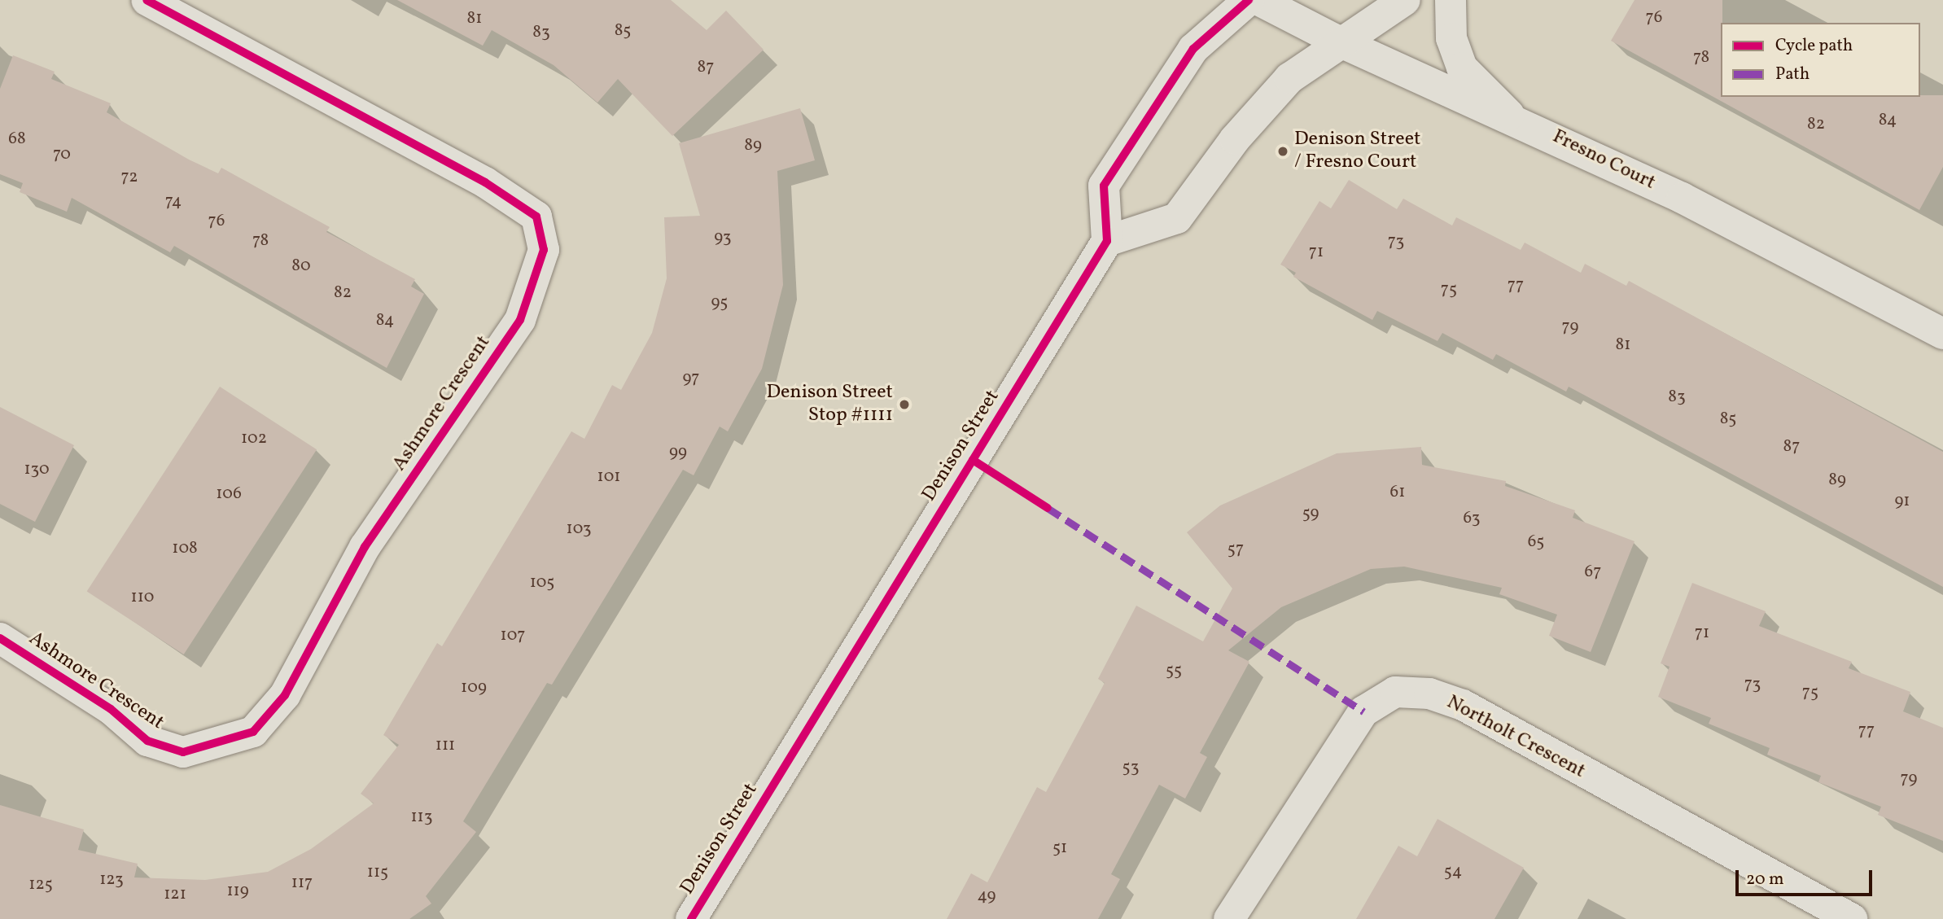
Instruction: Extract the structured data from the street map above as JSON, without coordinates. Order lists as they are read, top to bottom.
{
  "streets": {
    "street": [
      "Fresno Court",
      "Ashmore Crescent",
      "Denison Street",
      "Northolt Crescent"
    ]
  },
  "places": ["Denison Street / Fresno Court", "Denison Street Stop #1111"],
  "house_numbers": [
    "76",
    "81",
    "85",
    "83",
    "78",
    "87",
    "84",
    "82",
    "68",
    "89",
    "70",
    "72",
    "74",
    "76",
    "93",
    "78",
    "73",
    "71",
    "80",
    "77",
    "75",
    "82",
    "95",
    "84",
    "79",
    "81",
    "97",
    "83",
    "85",
    "102",
    "87",
    "99",
    "130",
    "101",
    "89",
    "61",
    "106",
    "91",
    "59",
    "63",
    "103",
    "65",
    "108",
    "57",
    "67",
    "105",
    "110",
    "71",
    "107",
    "55",
    "73",
    "109",
    "75",
    "77",
    "111",
    "53",
    "79",
    "113",
    "51",
    "54",
    "115",
    "123",
    "117",
    "125",
    "119",
    "121",
    "49"
  ],
  "legend": ["Cycle path", "Path"],
  "scale_bar": "20 m"
}
